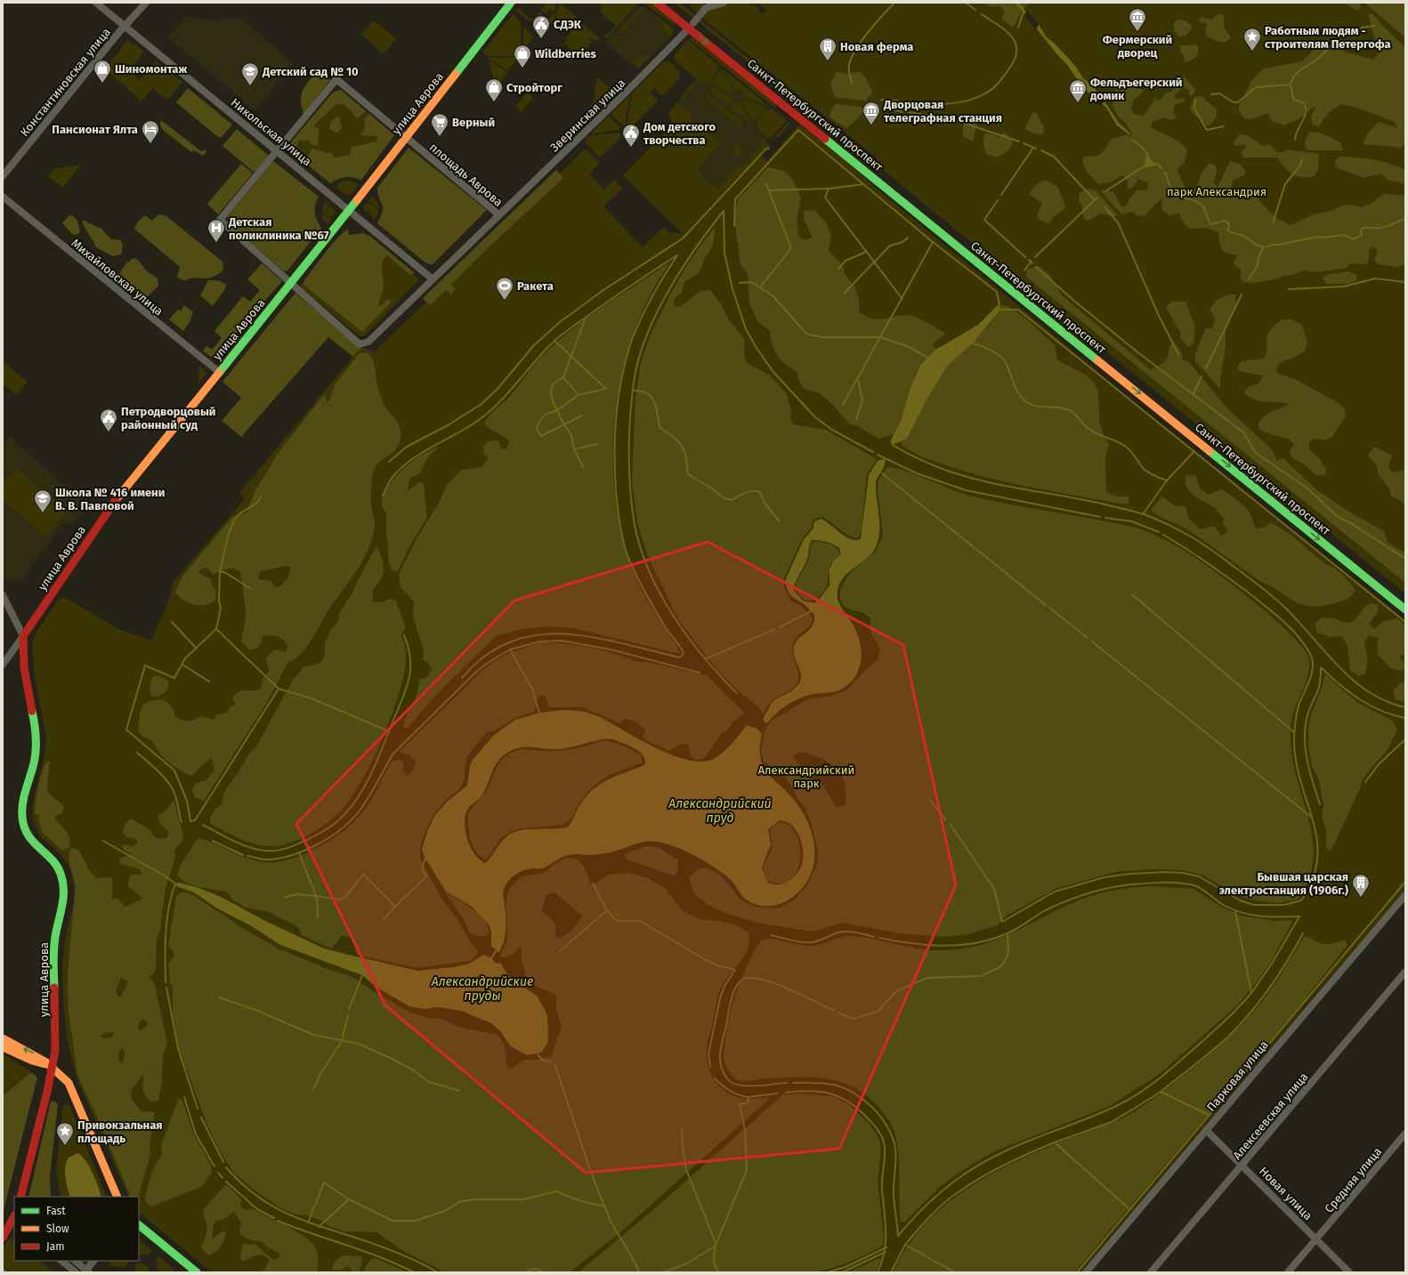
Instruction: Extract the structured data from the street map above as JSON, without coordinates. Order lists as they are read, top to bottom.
{
  "streets": {
    "main road": ["улица Аврова", "Санкт-Петербургский проспект"],
    "street": [
      "Константиновская улица",
      "Зверинская улица",
      "Никольская улица",
      "площадь Аврова",
      "Михайловская улица",
      "Парковая улица",
      "Алексеевская улица",
      "Средняя улица",
      "Новая улица"
    ]
  },
  "crossings": [
    ["Константиновская улица", "Никольская улица"],
    ["улица Аврова", "Никольская улица"],
    ["улица Аврова", "площадь Аврова"],
    ["улица Аврова", "Михайловская улица"],
    ["Зверинская улица", "Санкт-Петербургский проспект"],
    ["Зверинская улица", "площадь Аврова"],
    ["Никольская улица", "площадь Аврова"],
    ["Парковая улица", "Новая улица"],
    ["Алексеевская улица", "Новая улица"],
    ["Средняя улица", "Новая улица"]
  ],
  "water": ["Александрийский пруд", "Александрийские пруды"],
  "parks": ["парк Александрия", "Александрийский парк"],
  "places": {
    "museum": ["Фермерский дворец", "Фельдъегерский домик", "Дворцовая телеграфная станция"],
    "public building": ["СДЭК", "Дом детского творчества", "Петродворцовый районный суд"],
    "place": ["Работным людям - строителям Петергофа", "Привокзальная площадь"],
    "building": ["Новая ферма", "Бывшая царская электростанция (1906г.)"],
    "shop": ["Wildberries", "Шиномонтаж", "Стройторг"],
    "school or university": ["Детский сад № 10", "Школа № 416 имени В. В. Павловой"],
    "supermarket": ["Верный"],
    "hotel": ["Пансионат Ялта"],
    "hospital": ["Детская поликлиника №67"],
    "sports": ["Ракета"]
  },
  "legend": ["Fast", "Slow", "Jam"]
}
